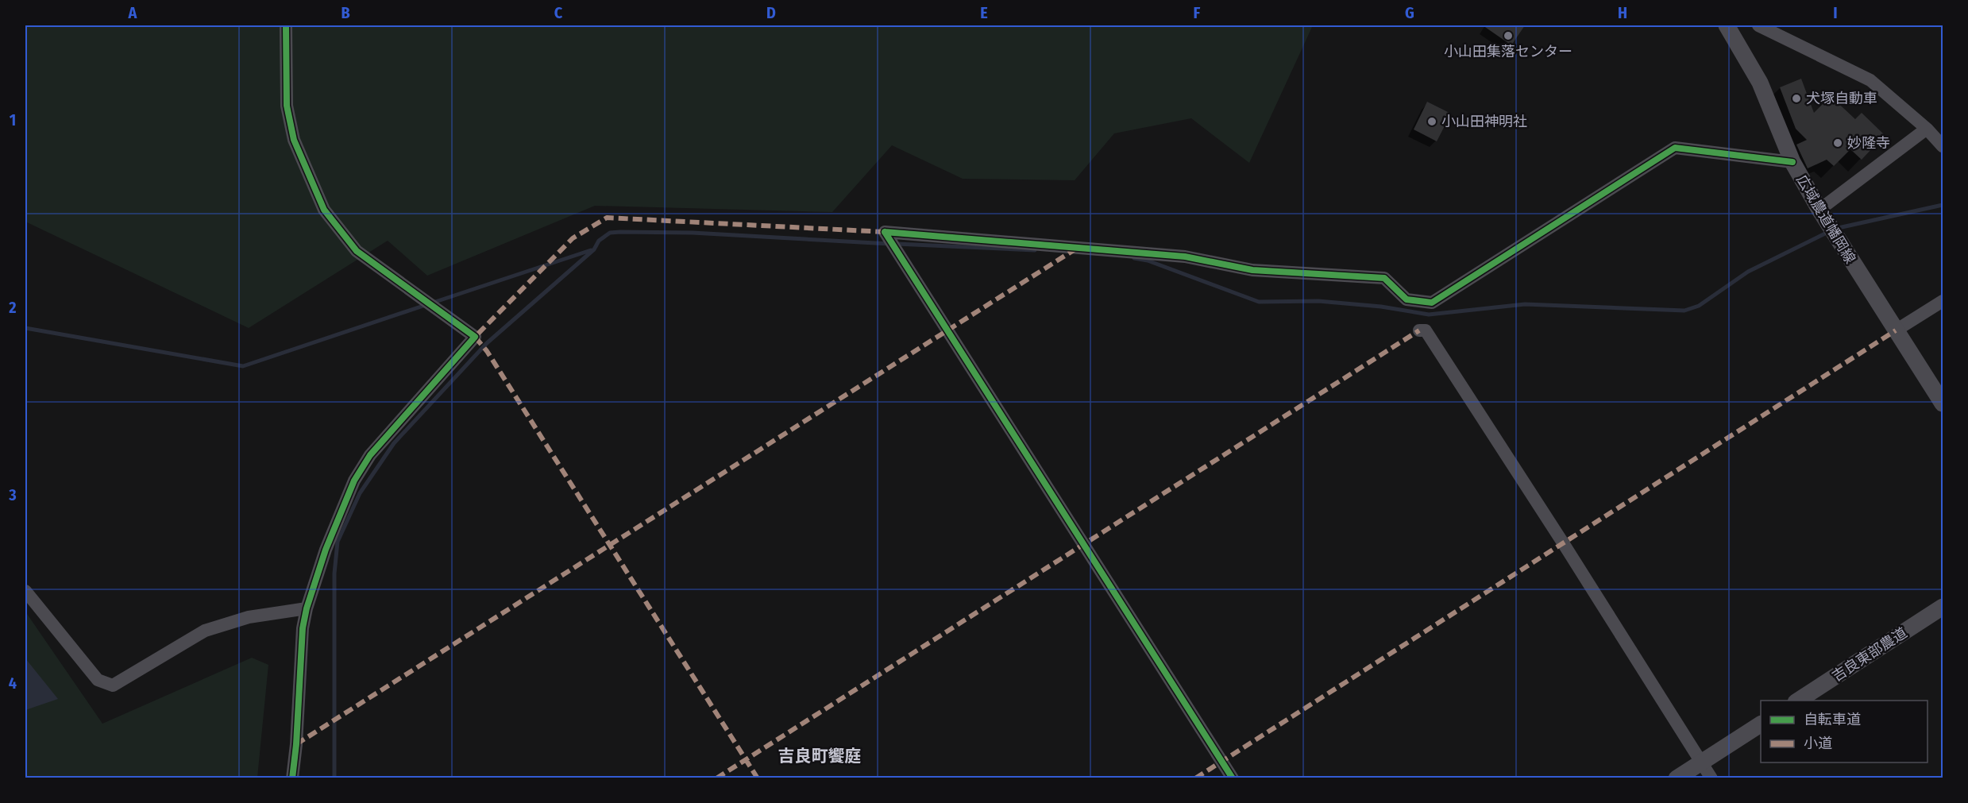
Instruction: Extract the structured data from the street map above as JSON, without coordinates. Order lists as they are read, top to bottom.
{
  "streets": {
    "street": ["広域農道幡岡線", "吉良東部農道"]
  },
  "districts": ["吉良町饗庭"],
  "places": [
    "小山田集落センター",
    "犬塚自動車",
    "小山田神明社",
    "妙隆寺"
  ],
  "legend": ["自転車道", "小道"],
  "grid": {
    "columns": [
      "A",
      "B",
      "C",
      "D",
      "E",
      "F",
      "G",
      "H",
      "I"
    ],
    "rows": [
      "1",
      "2",
      "3",
      "4"
    ]
  }
}
